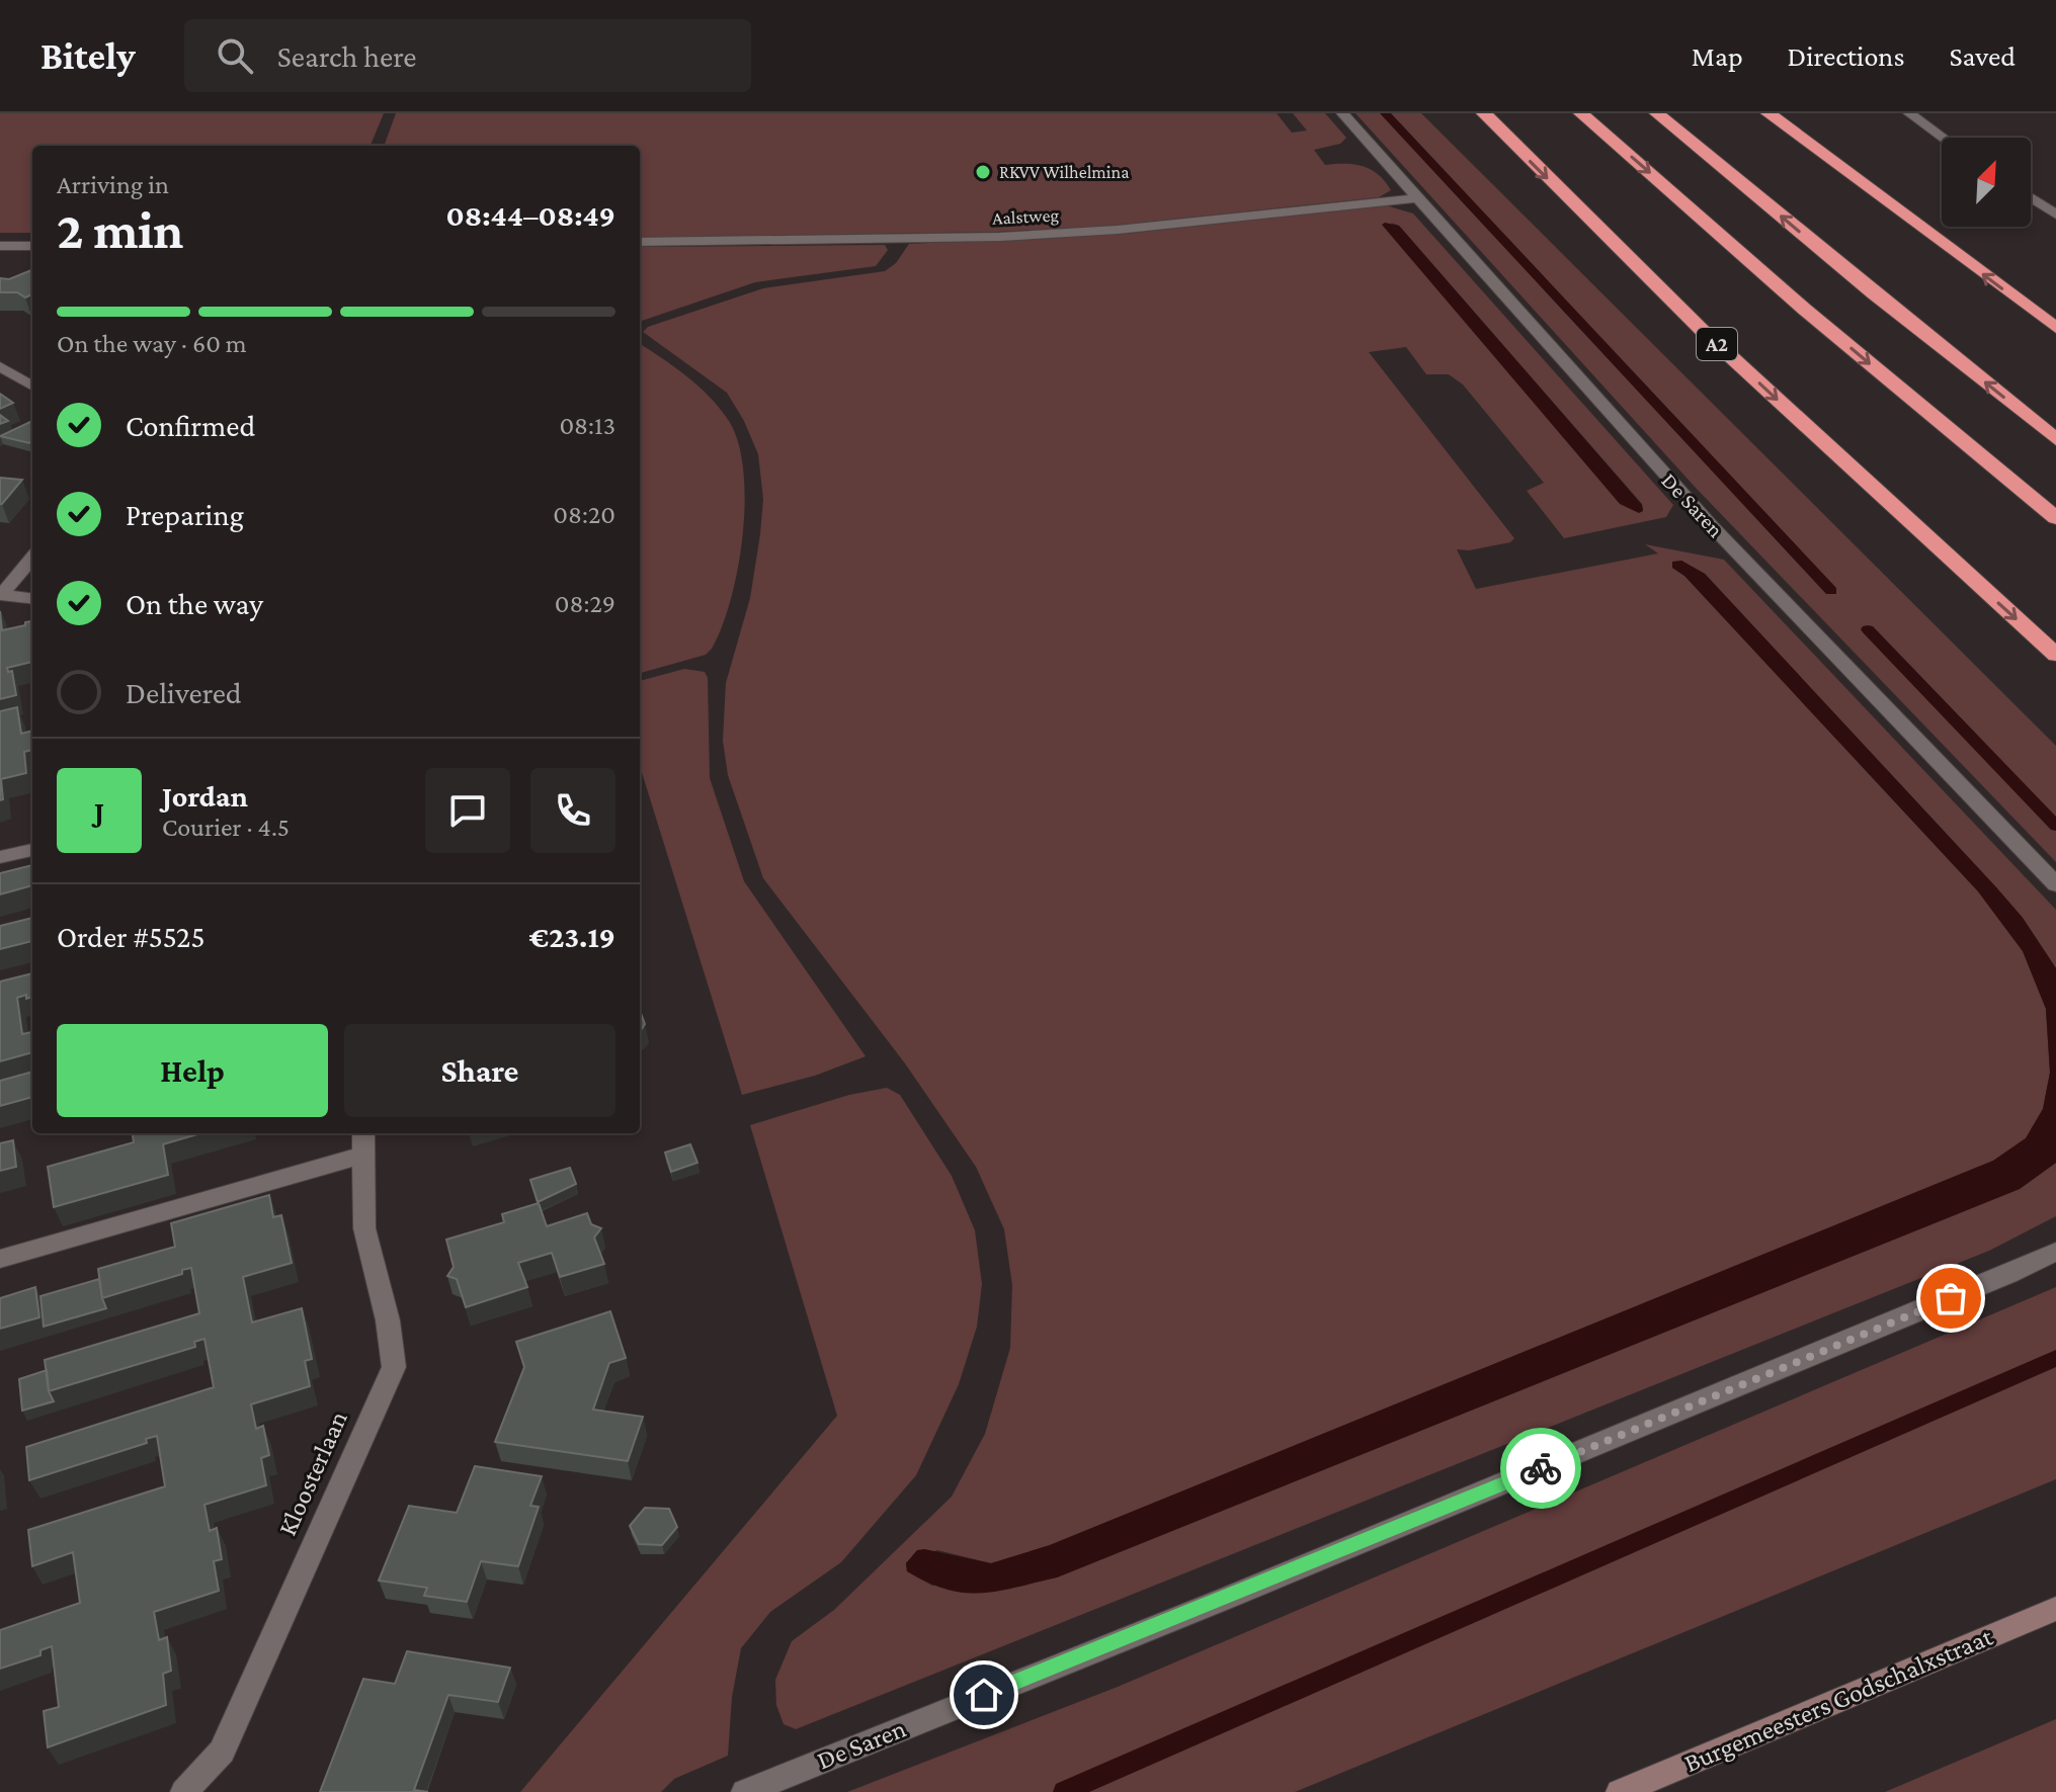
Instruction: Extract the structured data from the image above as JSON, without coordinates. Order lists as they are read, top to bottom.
{
  "streets": {
    "highway": ["A2"],
    "street": [
      "Aalstweg",
      "De Saren",
      "Kloosterlaan",
      "Burgemeesters Godschalxstraat"
    ]
  },
  "crossings": [
    ["Aalstweg", "De Saren"]
  ],
  "places": ["RKVV Wilhelmina"],
  "north": "top right",
  "page": {
    "header": "Bitely",
    "search": "Search here",
    "nav": ["Map", "Directions", "Saved"],
    "heading": ["2 min", "Arriving in", "08:44–08:49"],
    "panel": [
      "Jordan",
      "Courier · 4.5",
      "Order #5525",
      "€23.19"
    ],
    "bar": "On the way · 60 m",
    "list": [
      ["Confirmed", "08:13"],
      ["Preparing", "08:20"],
      ["On the way", "08:29"],
      "Delivered"
    ],
    "round": "J",
    "buttons": ["Help", "Share"]
  }
}
